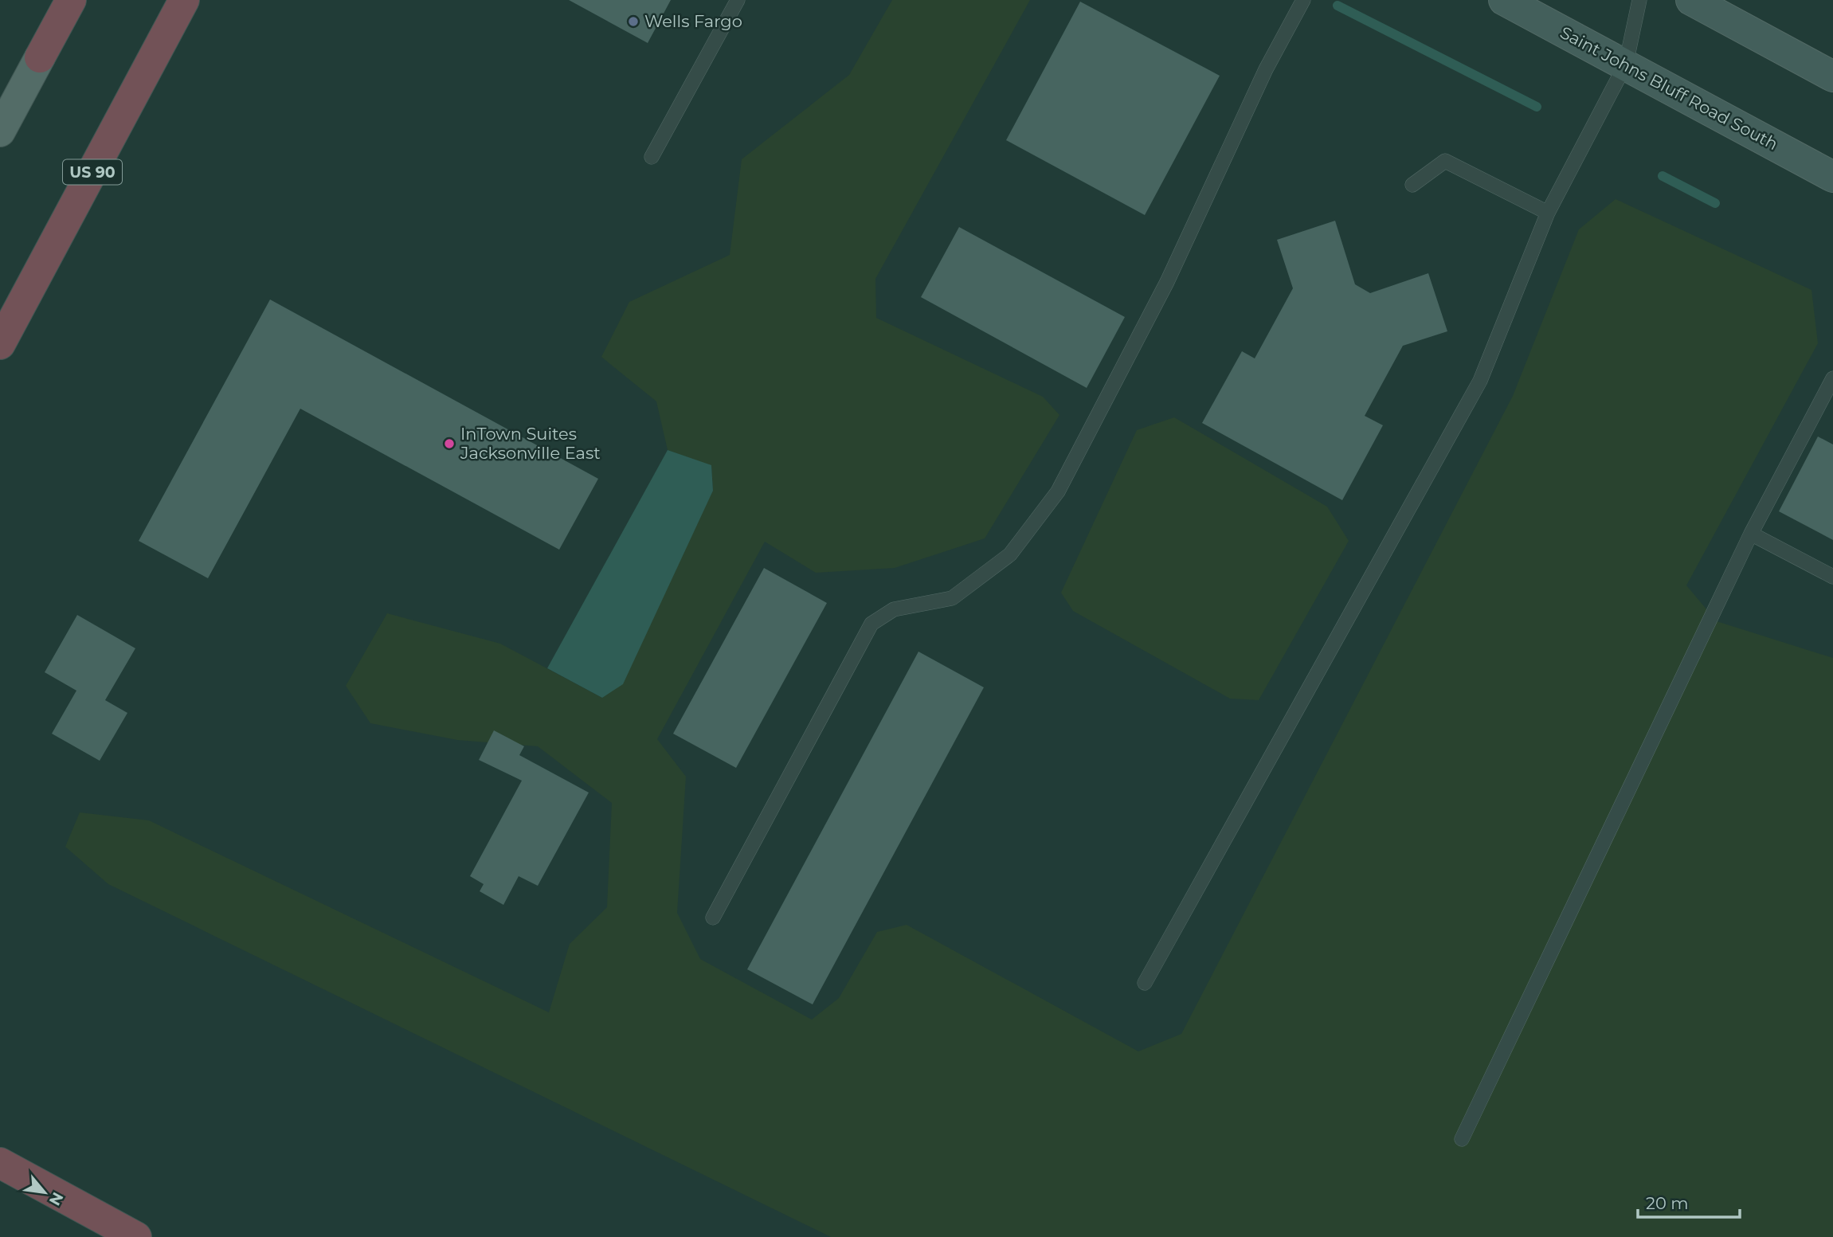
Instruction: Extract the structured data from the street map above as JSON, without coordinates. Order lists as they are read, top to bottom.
{
  "streets": {
    "highway": ["US 90"],
    "main road": ["Saint Johns Bluff Road South"]
  },
  "places": ["Wells Fargo", "InTown Suites Jacksonville East"],
  "scale_bar": "20 m",
  "north": "bottom right"
}
